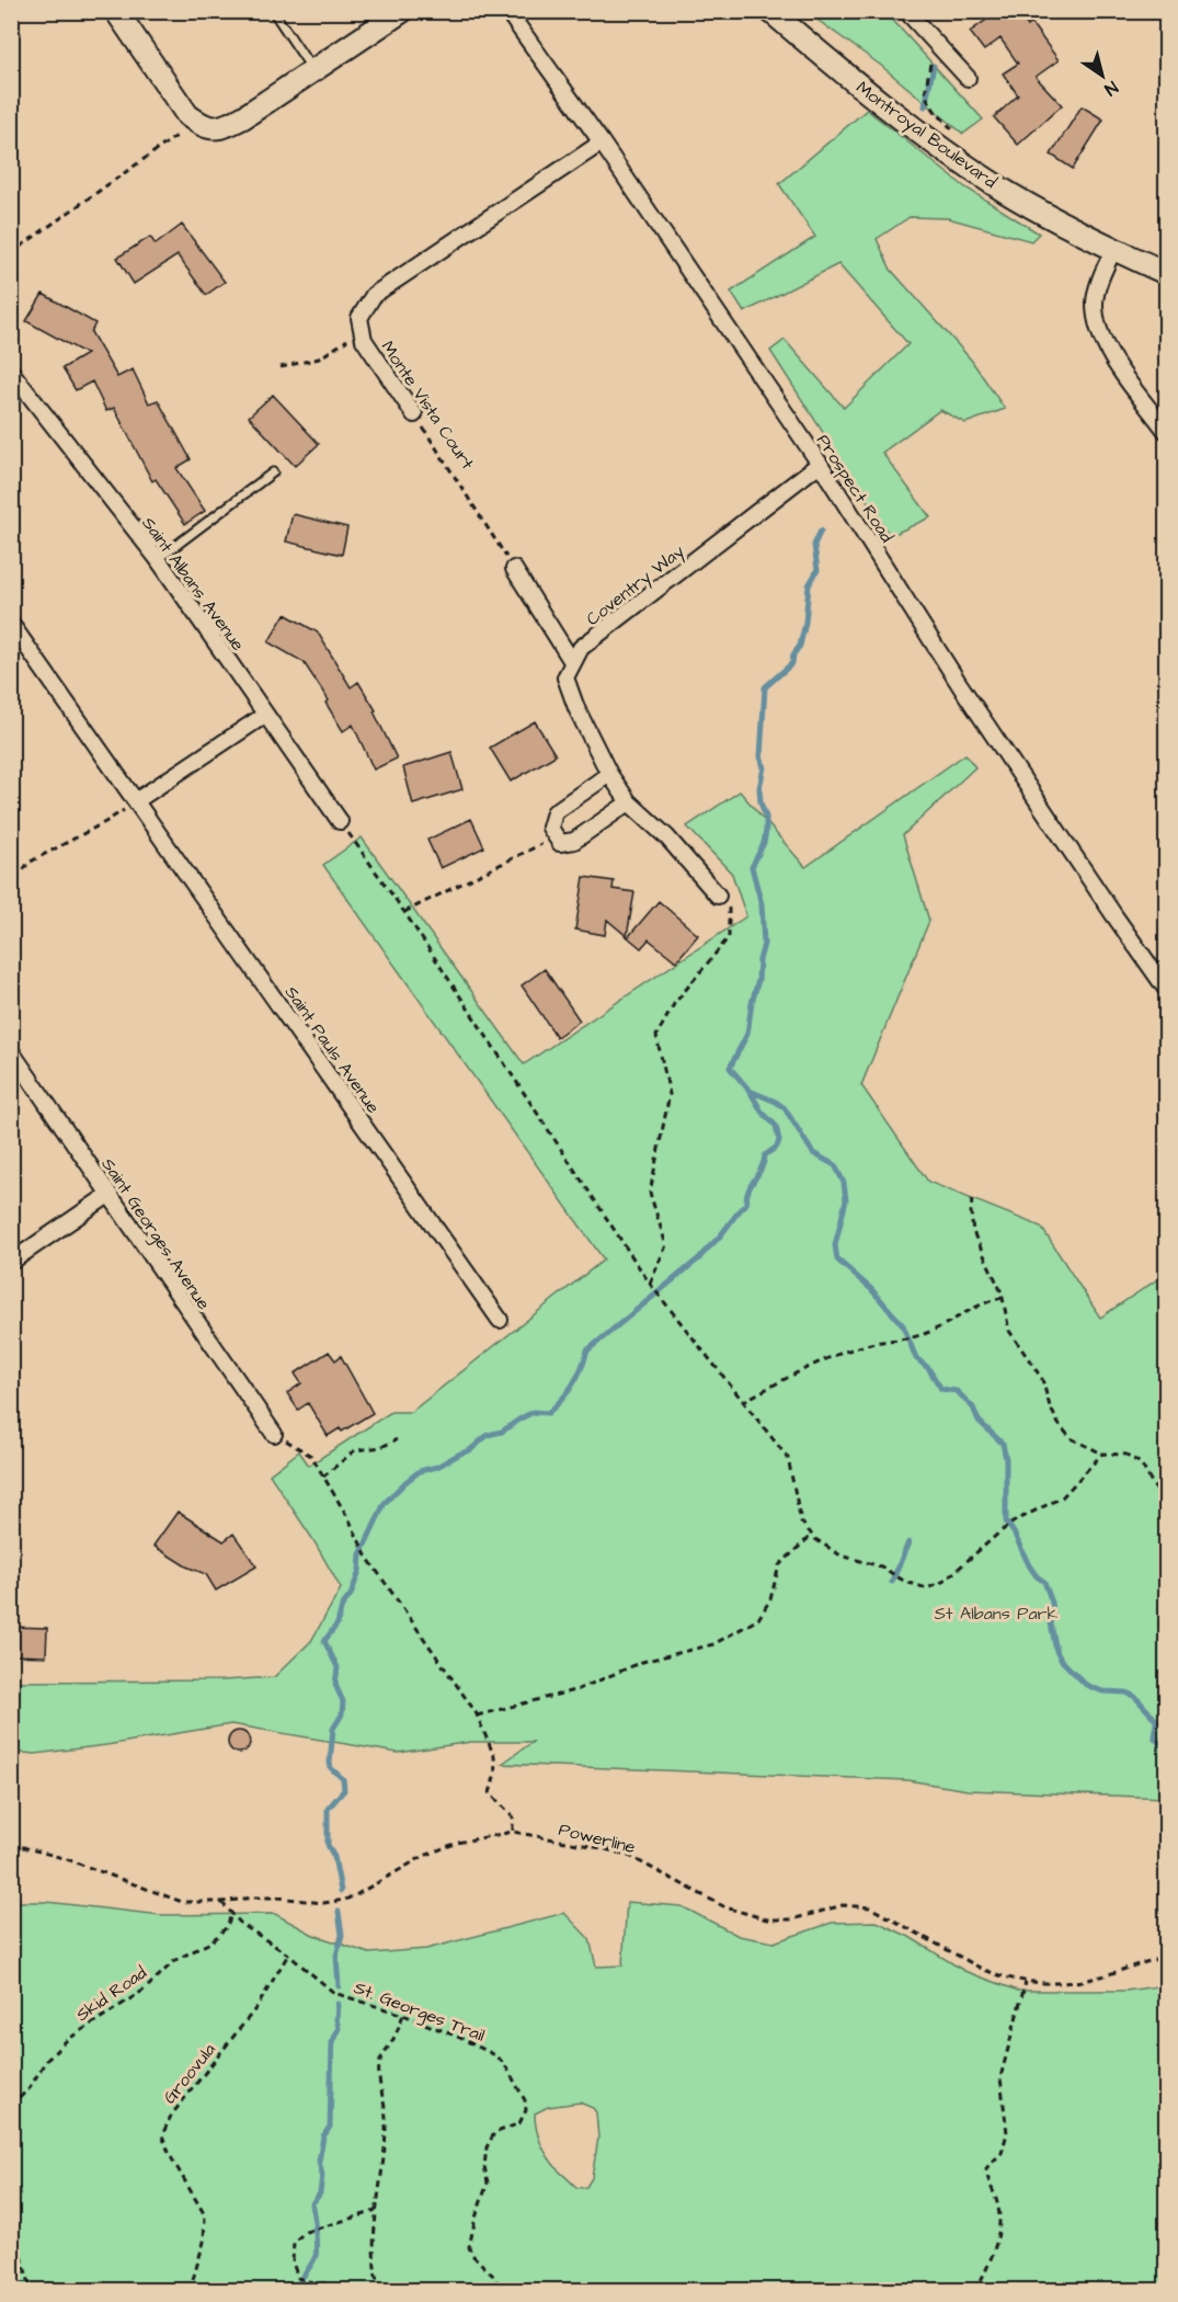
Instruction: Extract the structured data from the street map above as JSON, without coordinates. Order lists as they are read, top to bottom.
{
  "streets": {
    "street": [
      "Montroyal Boulevard",
      "Monte Vista Court",
      "Prospect Road",
      "Saint Albans Avenue",
      "Coventry Way",
      "Saint Pauls Avenue",
      "Saint Georges Avenue"
    ],
    "path": [
      "Powerline",
      "Skid Road",
      "St. Georges Trail",
      "Groovula"
    ]
  },
  "crossings": [
    ["Monte Vista Court", "Prospect Road"],
    ["Prospect Road", "Coventry Way"],
    ["Powerline", "St. Georges Trail"],
    ["Skid Road", "St. Georges Trail"],
    ["St. Georges Trail", "Groovula"]
  ],
  "parks": ["St Albans Park"],
  "north": "bottom right"
}
